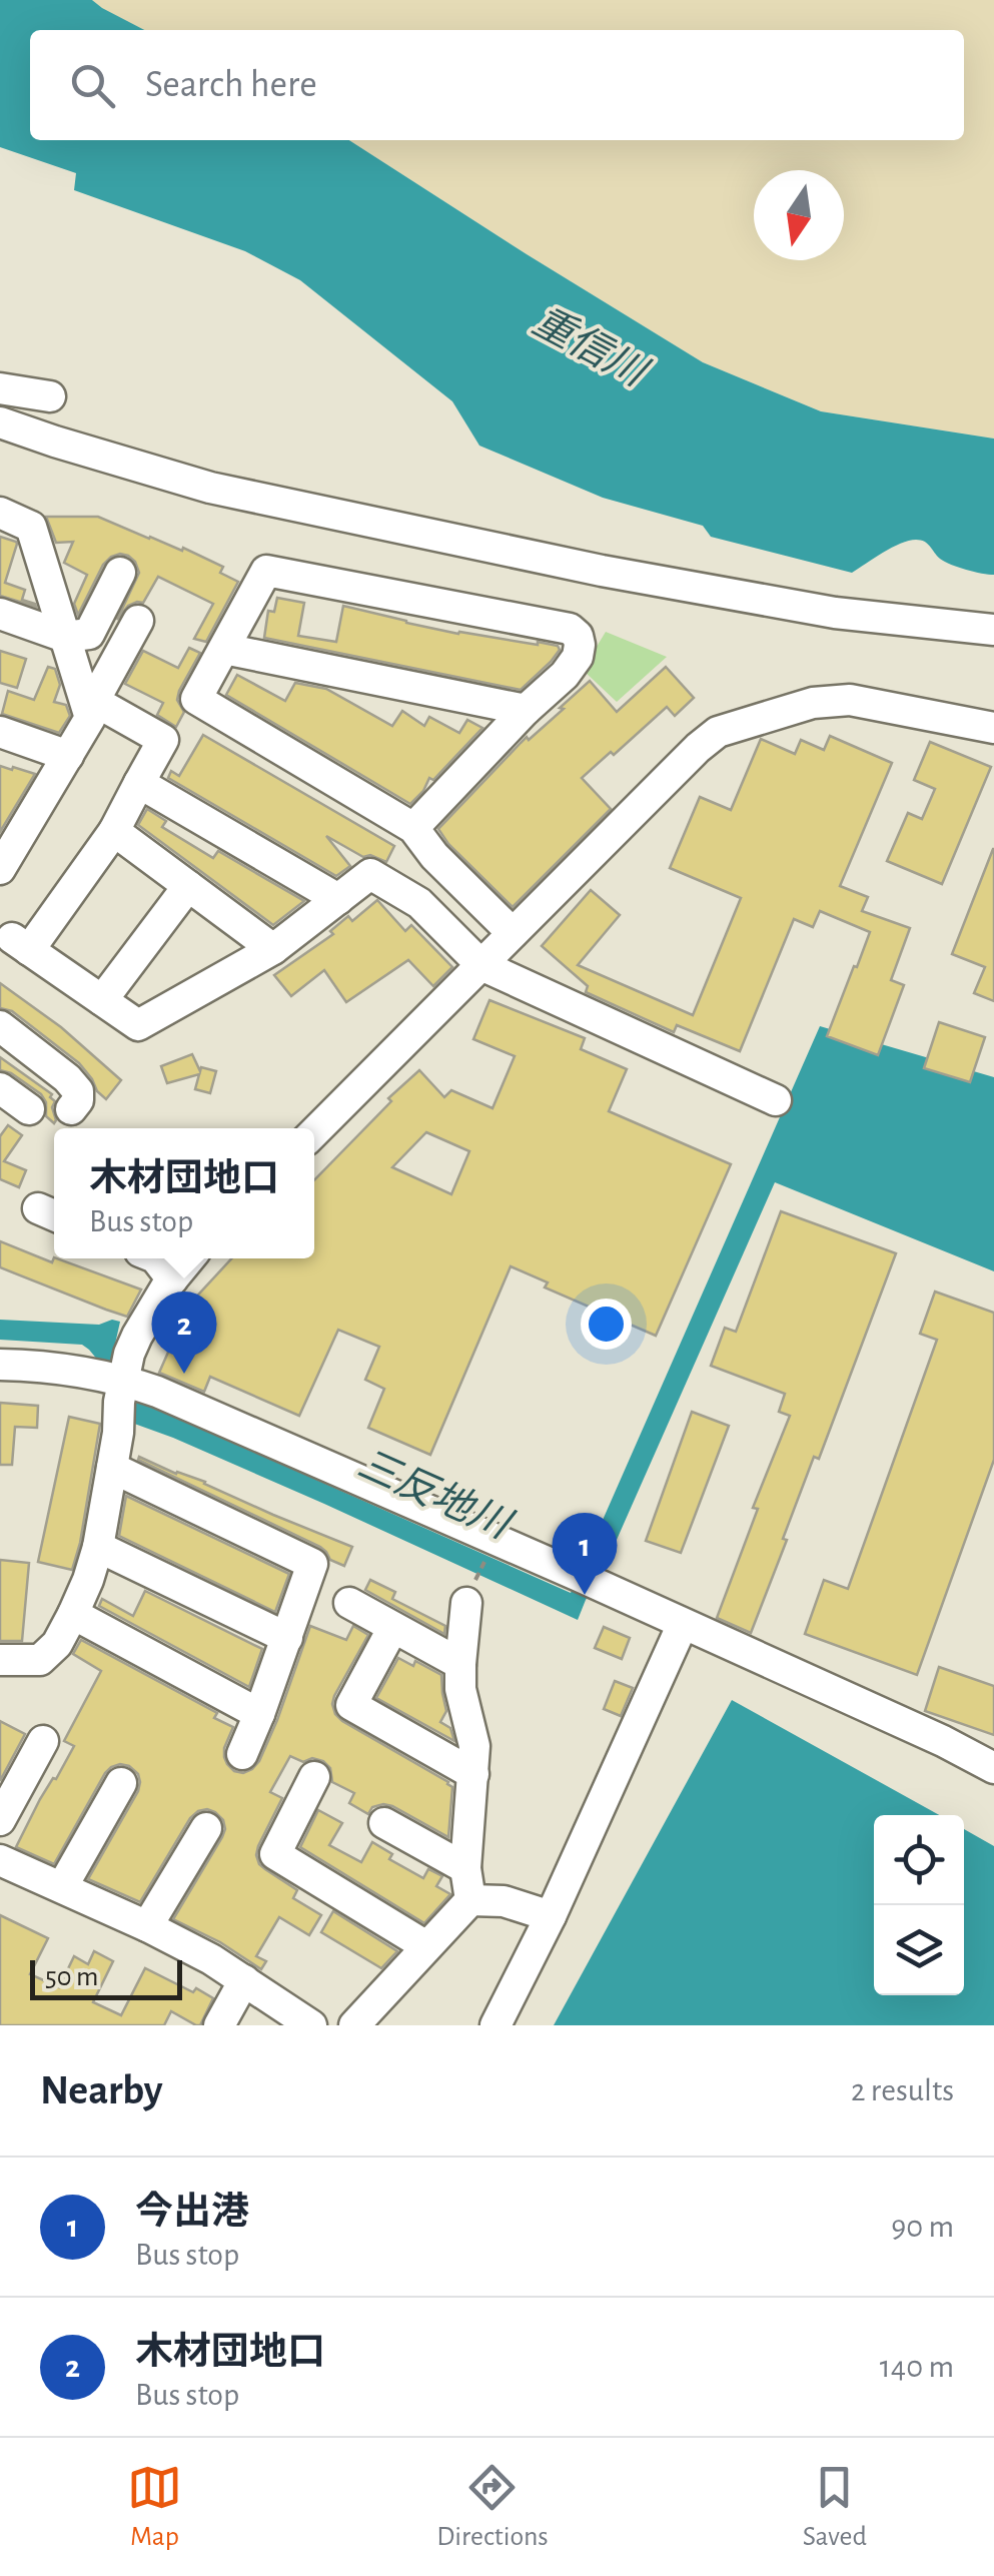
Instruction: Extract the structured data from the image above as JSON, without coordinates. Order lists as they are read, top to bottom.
{
  "water": ["重信川", "三反地川"],
  "scale_bar": "50 m",
  "north": "bottom",
  "page": {
    "search": "Search here",
    "popup": ["木材団地口", "Bus stop"],
    "pins": ["2", "1"],
    "scale": "50 m",
    "heading": ["Nearby", "2 results"],
    "list": [
      {
        "mark": "1",
        "name": "今出港",
        "note": "Bus stop",
        "value": "90 m"
      },
      {
        "mark": "2",
        "name": "木材団地口",
        "note": "Bus stop",
        "value": "140 m"
      }
    ],
    "nav": ["Map", "Directions", "Saved"]
  }
}
